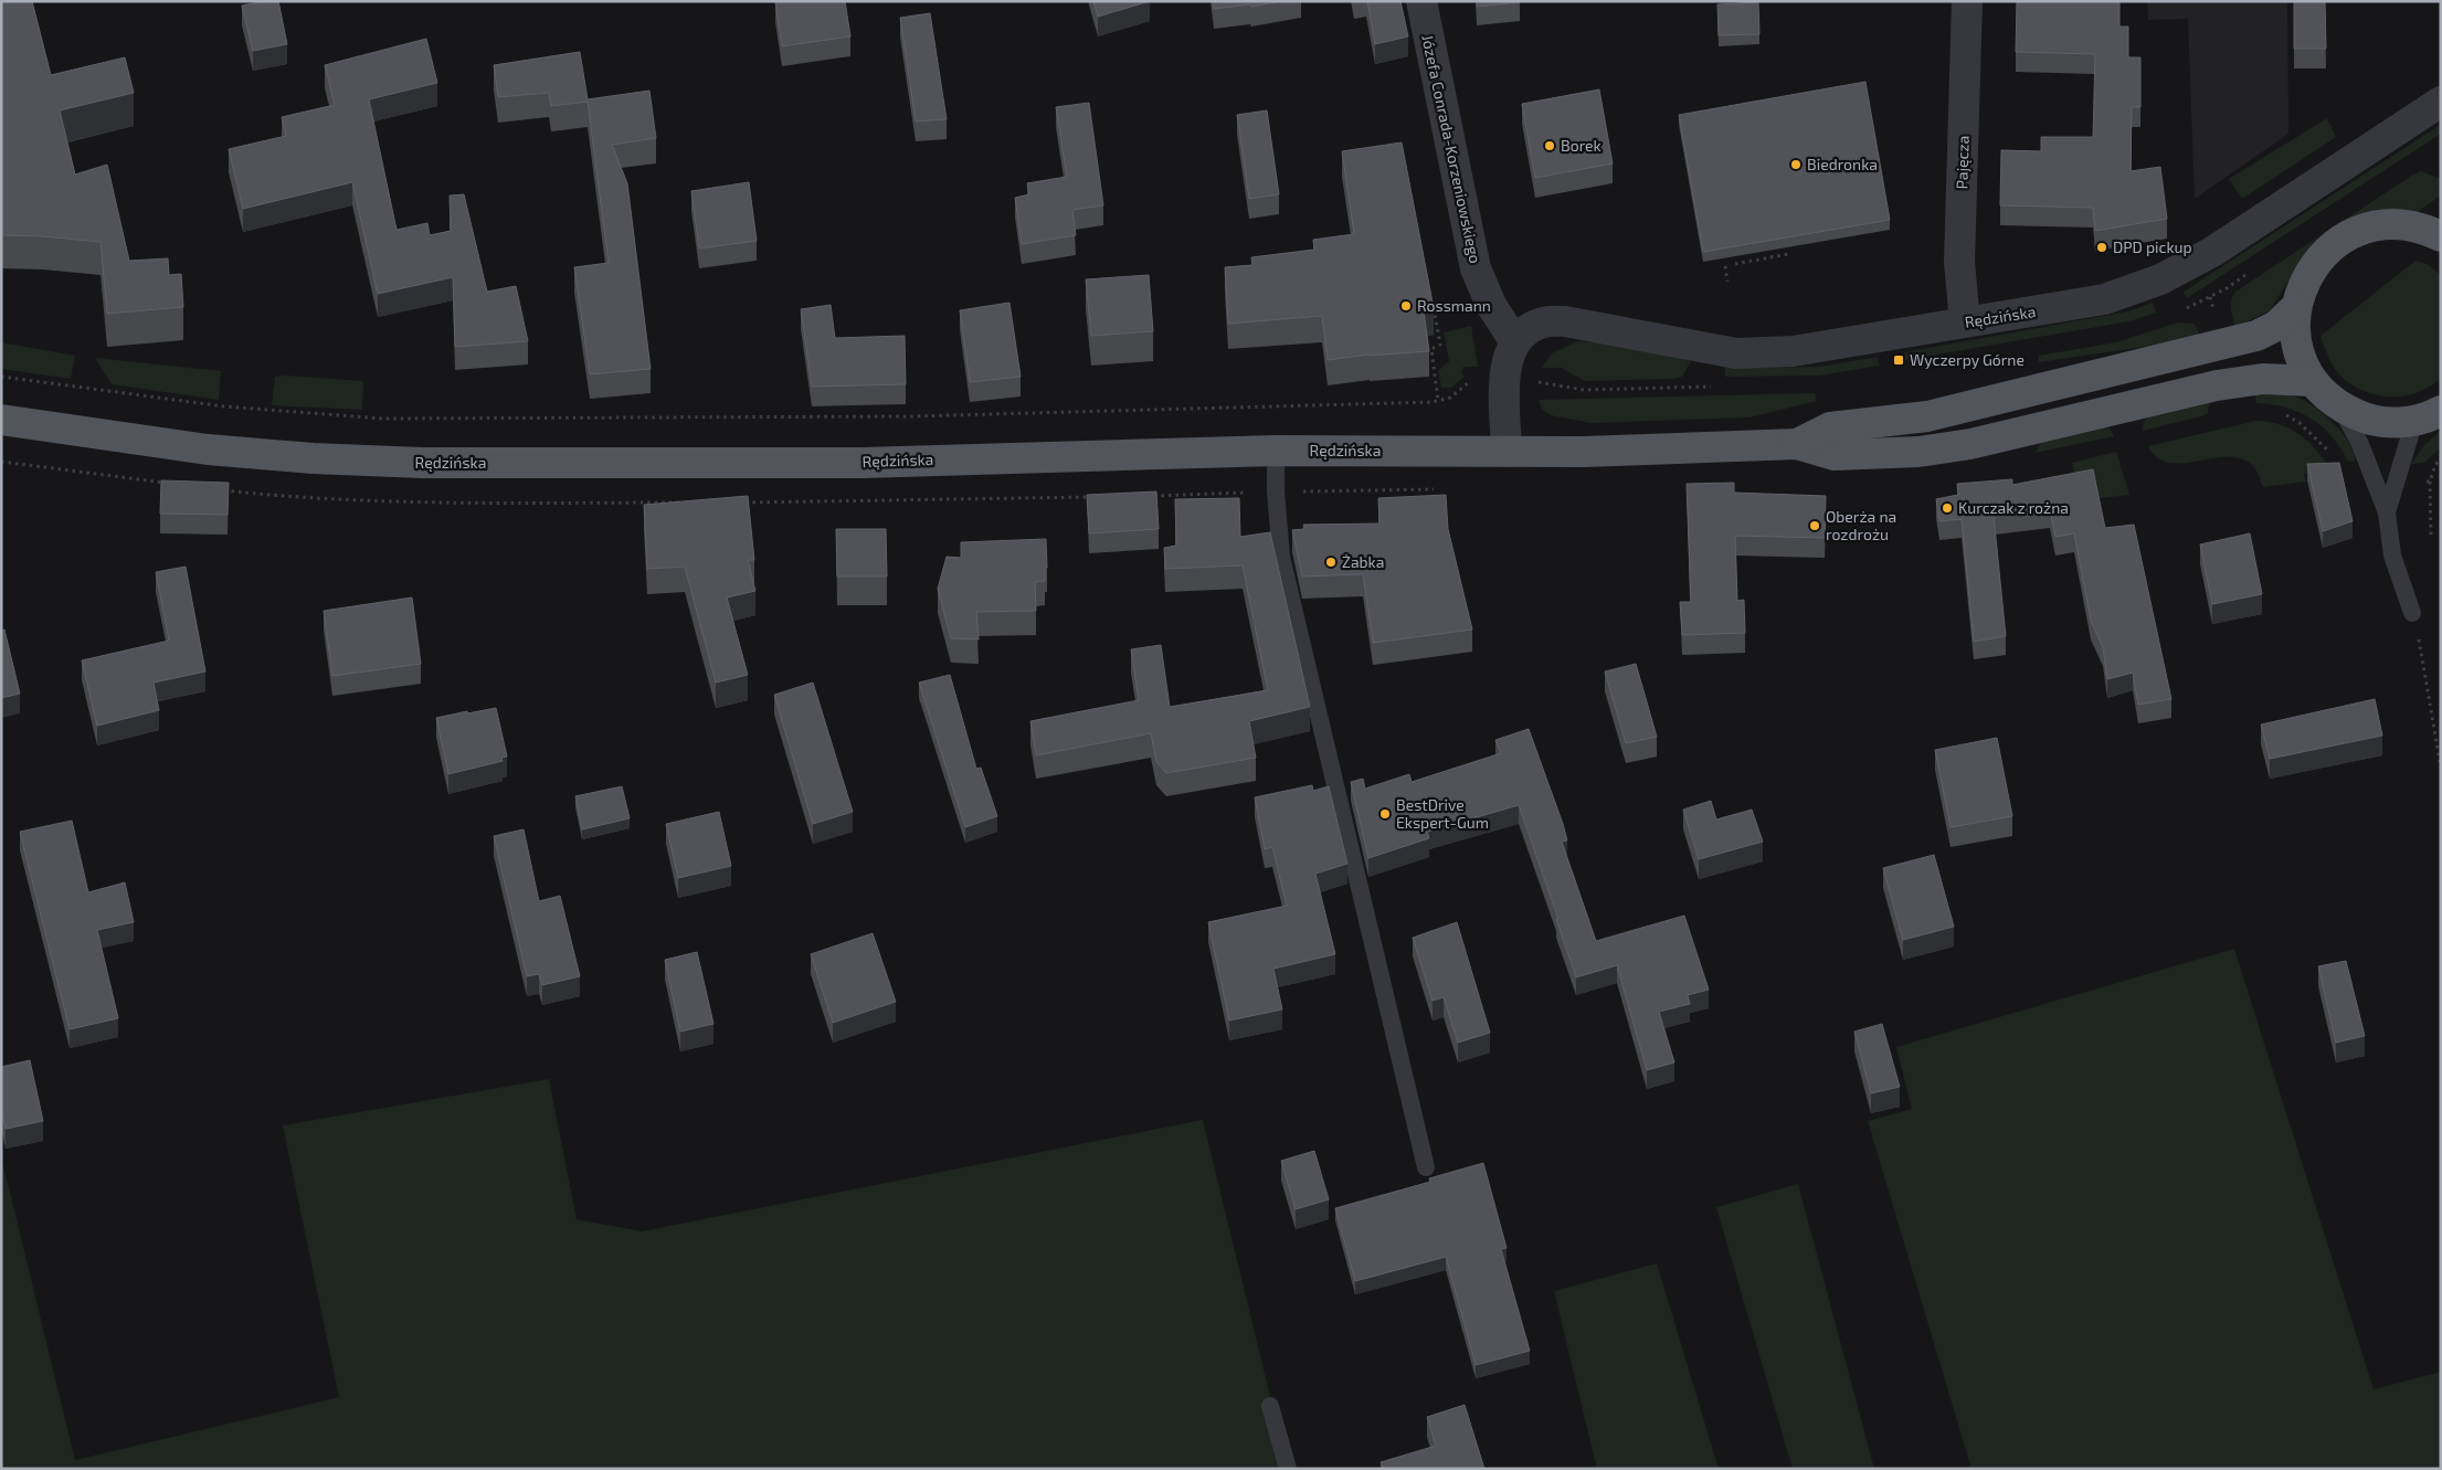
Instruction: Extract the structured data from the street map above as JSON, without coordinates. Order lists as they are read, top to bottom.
{
  "streets": {
    "main road": ["Rędzińska"],
    "street": ["Józefa Conrada-Korzeniowskiego", "Pajęcza"]
  },
  "crossings": [
    ["Józefa Conrada-Korzeniowskiego", "Rędzińska"],
    ["Pajęcza", "Rędzińska"]
  ],
  "places": {
    "other": [
      "Borek",
      "Biedronka",
      "DPD pickup",
      "Rossmann",
      "Kurczak z rożna",
      "Oberża na rozdrożu",
      "Żabka",
      "BestDrive Ekspert-Gum"
    ],
    "transit": ["Wyczerpy Górne"]
  }
}
